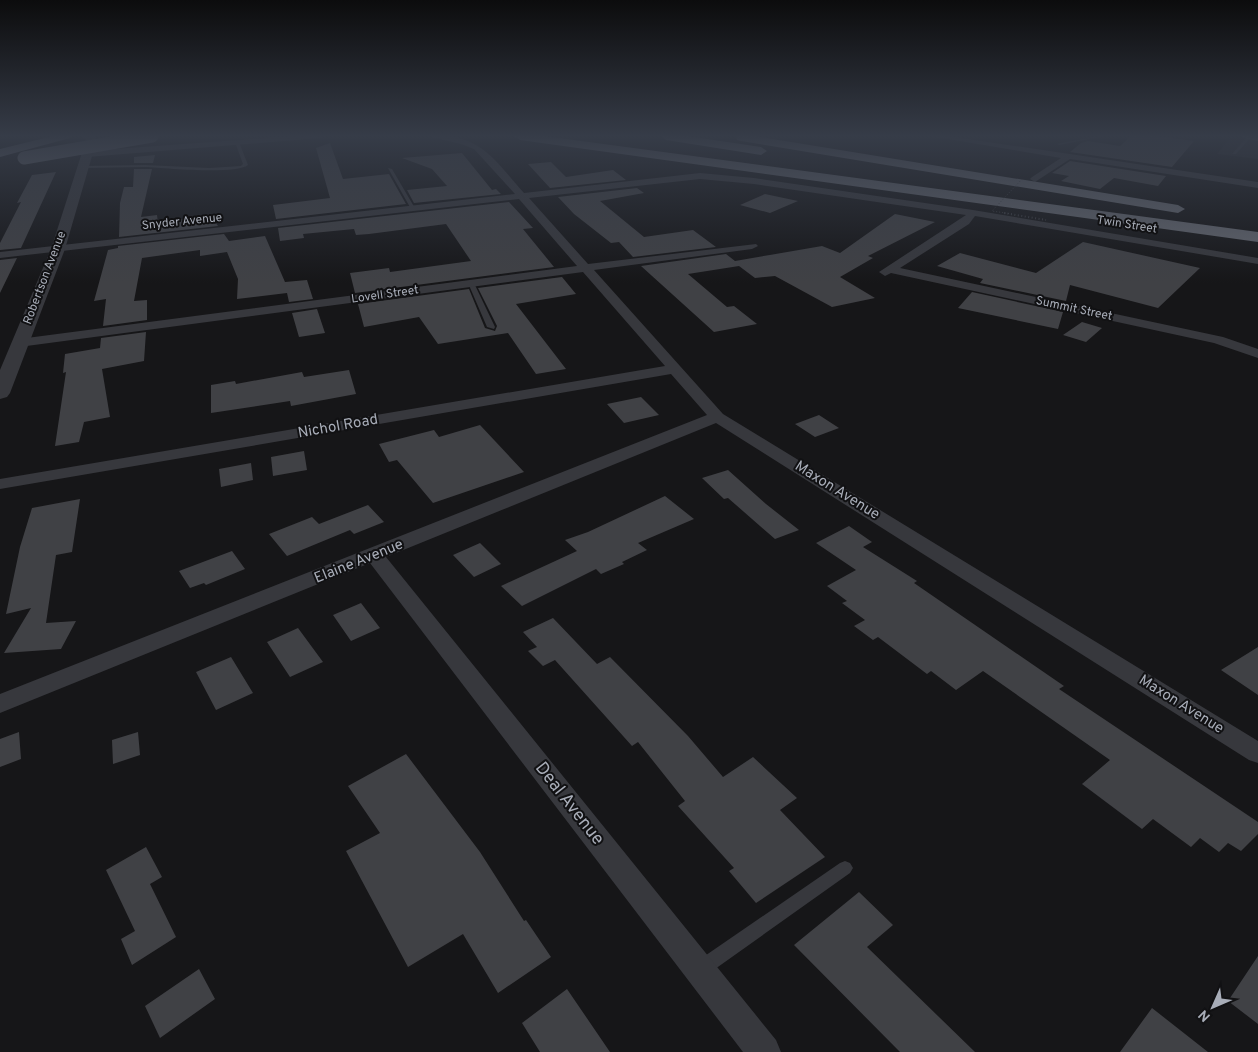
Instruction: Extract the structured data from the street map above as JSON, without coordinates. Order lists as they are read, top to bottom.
{
  "streets": {
    "street": [
      "Snyder Avenue",
      "Twin Street",
      "Robertson Avenue",
      "Lovell Street",
      "Summit Street",
      "Nichol Road",
      "Maxon Avenue",
      "Elaine Avenue",
      "Deal Avenue"
    ]
  },
  "crossings": [
    ["Snyder Avenue", "Robertson Avenue"],
    ["Snyder Avenue", "Maxon Avenue"],
    ["Twin Street", "Summit Street"],
    ["Robertson Avenue", "Lovell Street"],
    ["Lovell Street", "Maxon Avenue"],
    ["Nichol Road", "Maxon Avenue"],
    ["Maxon Avenue", "Elaine Avenue"],
    ["Elaine Avenue", "Deal Avenue"]
  ],
  "north": "bottom left"
}
